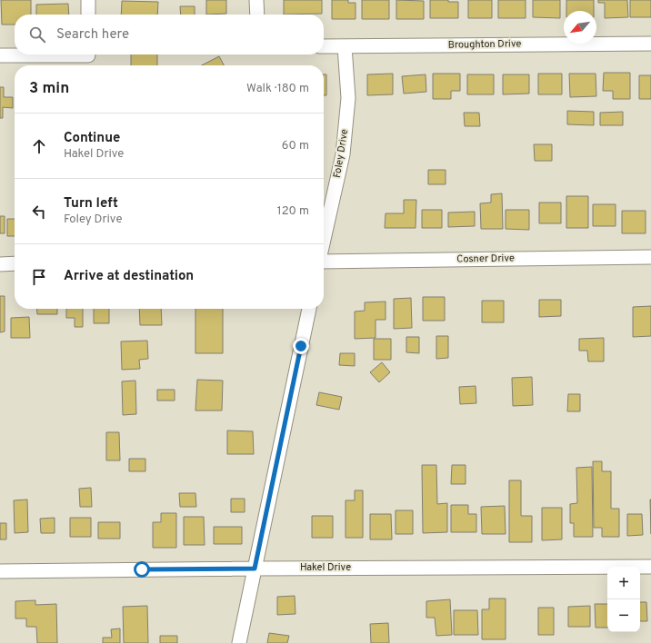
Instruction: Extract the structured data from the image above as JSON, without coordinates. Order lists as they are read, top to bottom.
{
  "streets": {
    "street": [
      "Broughton Drive",
      "Foley Drive",
      "Cosner Drive",
      "Hakel Drive"
    ]
  },
  "crossings": [
    ["Broughton Drive", "Foley Drive"]
  ],
  "north": "bottom left",
  "page": {
    "search": "Search here",
    "heading": ["3 min", "Walk · 180 m"],
    "list": [
      ["Continue", "Hakel Drive", "60 m"],
      ["Turn left", "Foley Drive", "120 m"],
      "Arrive at destination"
    ],
    "map_buttons": ["+", "−"]
  }
}
